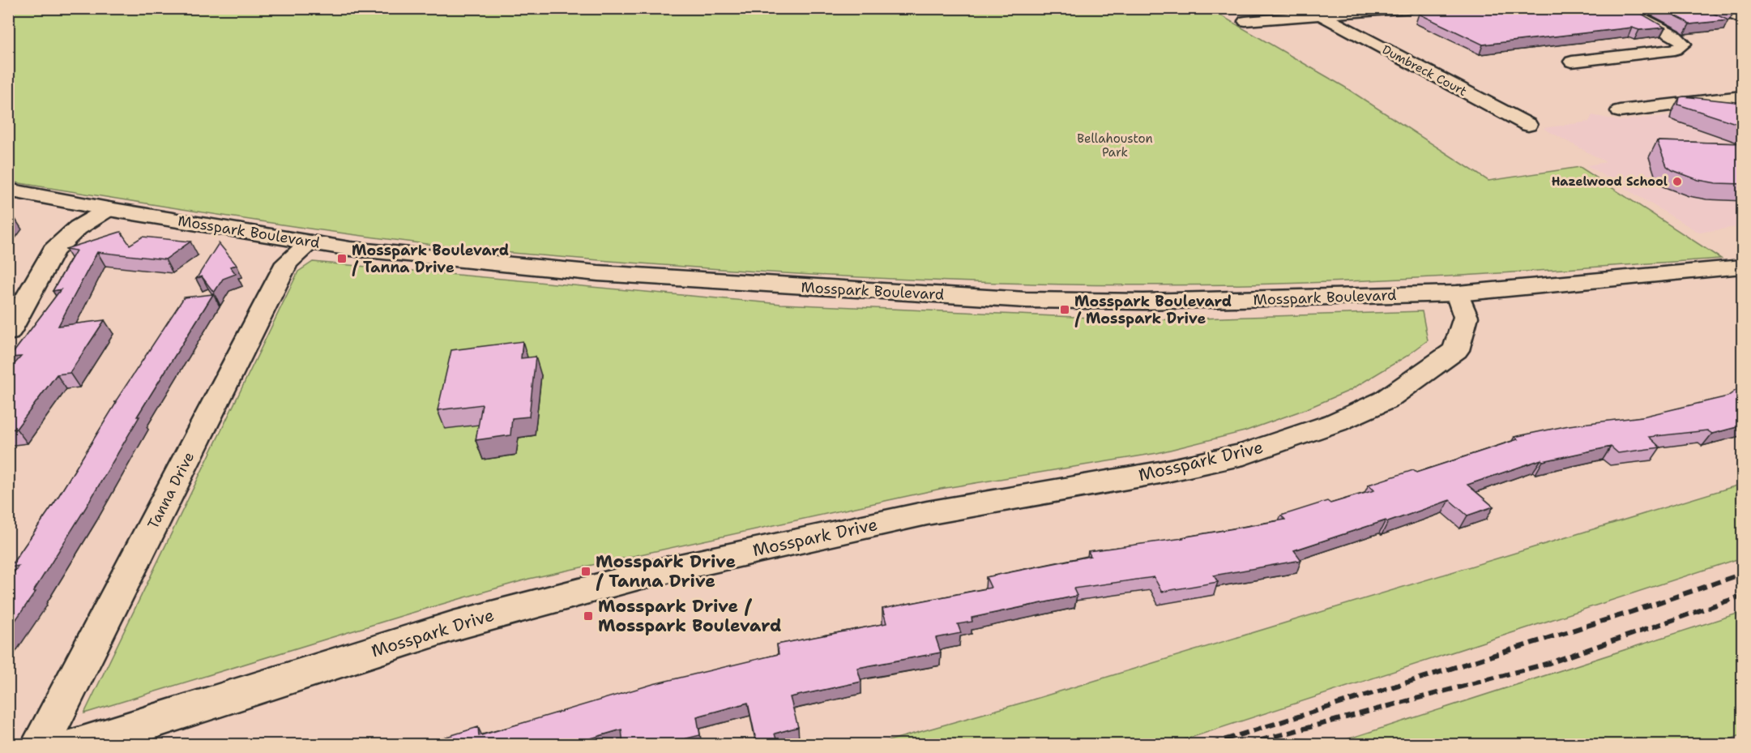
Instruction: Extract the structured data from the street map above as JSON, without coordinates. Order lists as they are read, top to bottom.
{
  "streets": {
    "street": [
      "Dumbreck Court",
      "Mosspark Boulevard",
      "Mosspark Drive",
      "Tanna Drive"
    ]
  },
  "crossings": [
    ["Mosspark Boulevard", "Mosspark Drive"],
    ["Mosspark Boulevard", "Tanna Drive"]
  ],
  "parks": ["Bellahouston Park"],
  "places": {
    "other": ["Hazelwood School"],
    "transit": [
      "Mosspark Boulevard / Tanna Drive",
      "Mosspark Boulevard / Mosspark Drive",
      "Mosspark Drive / Tanna Drive",
      "Mosspark Drive / Mosspark Boulevard"
    ]
  }
}
